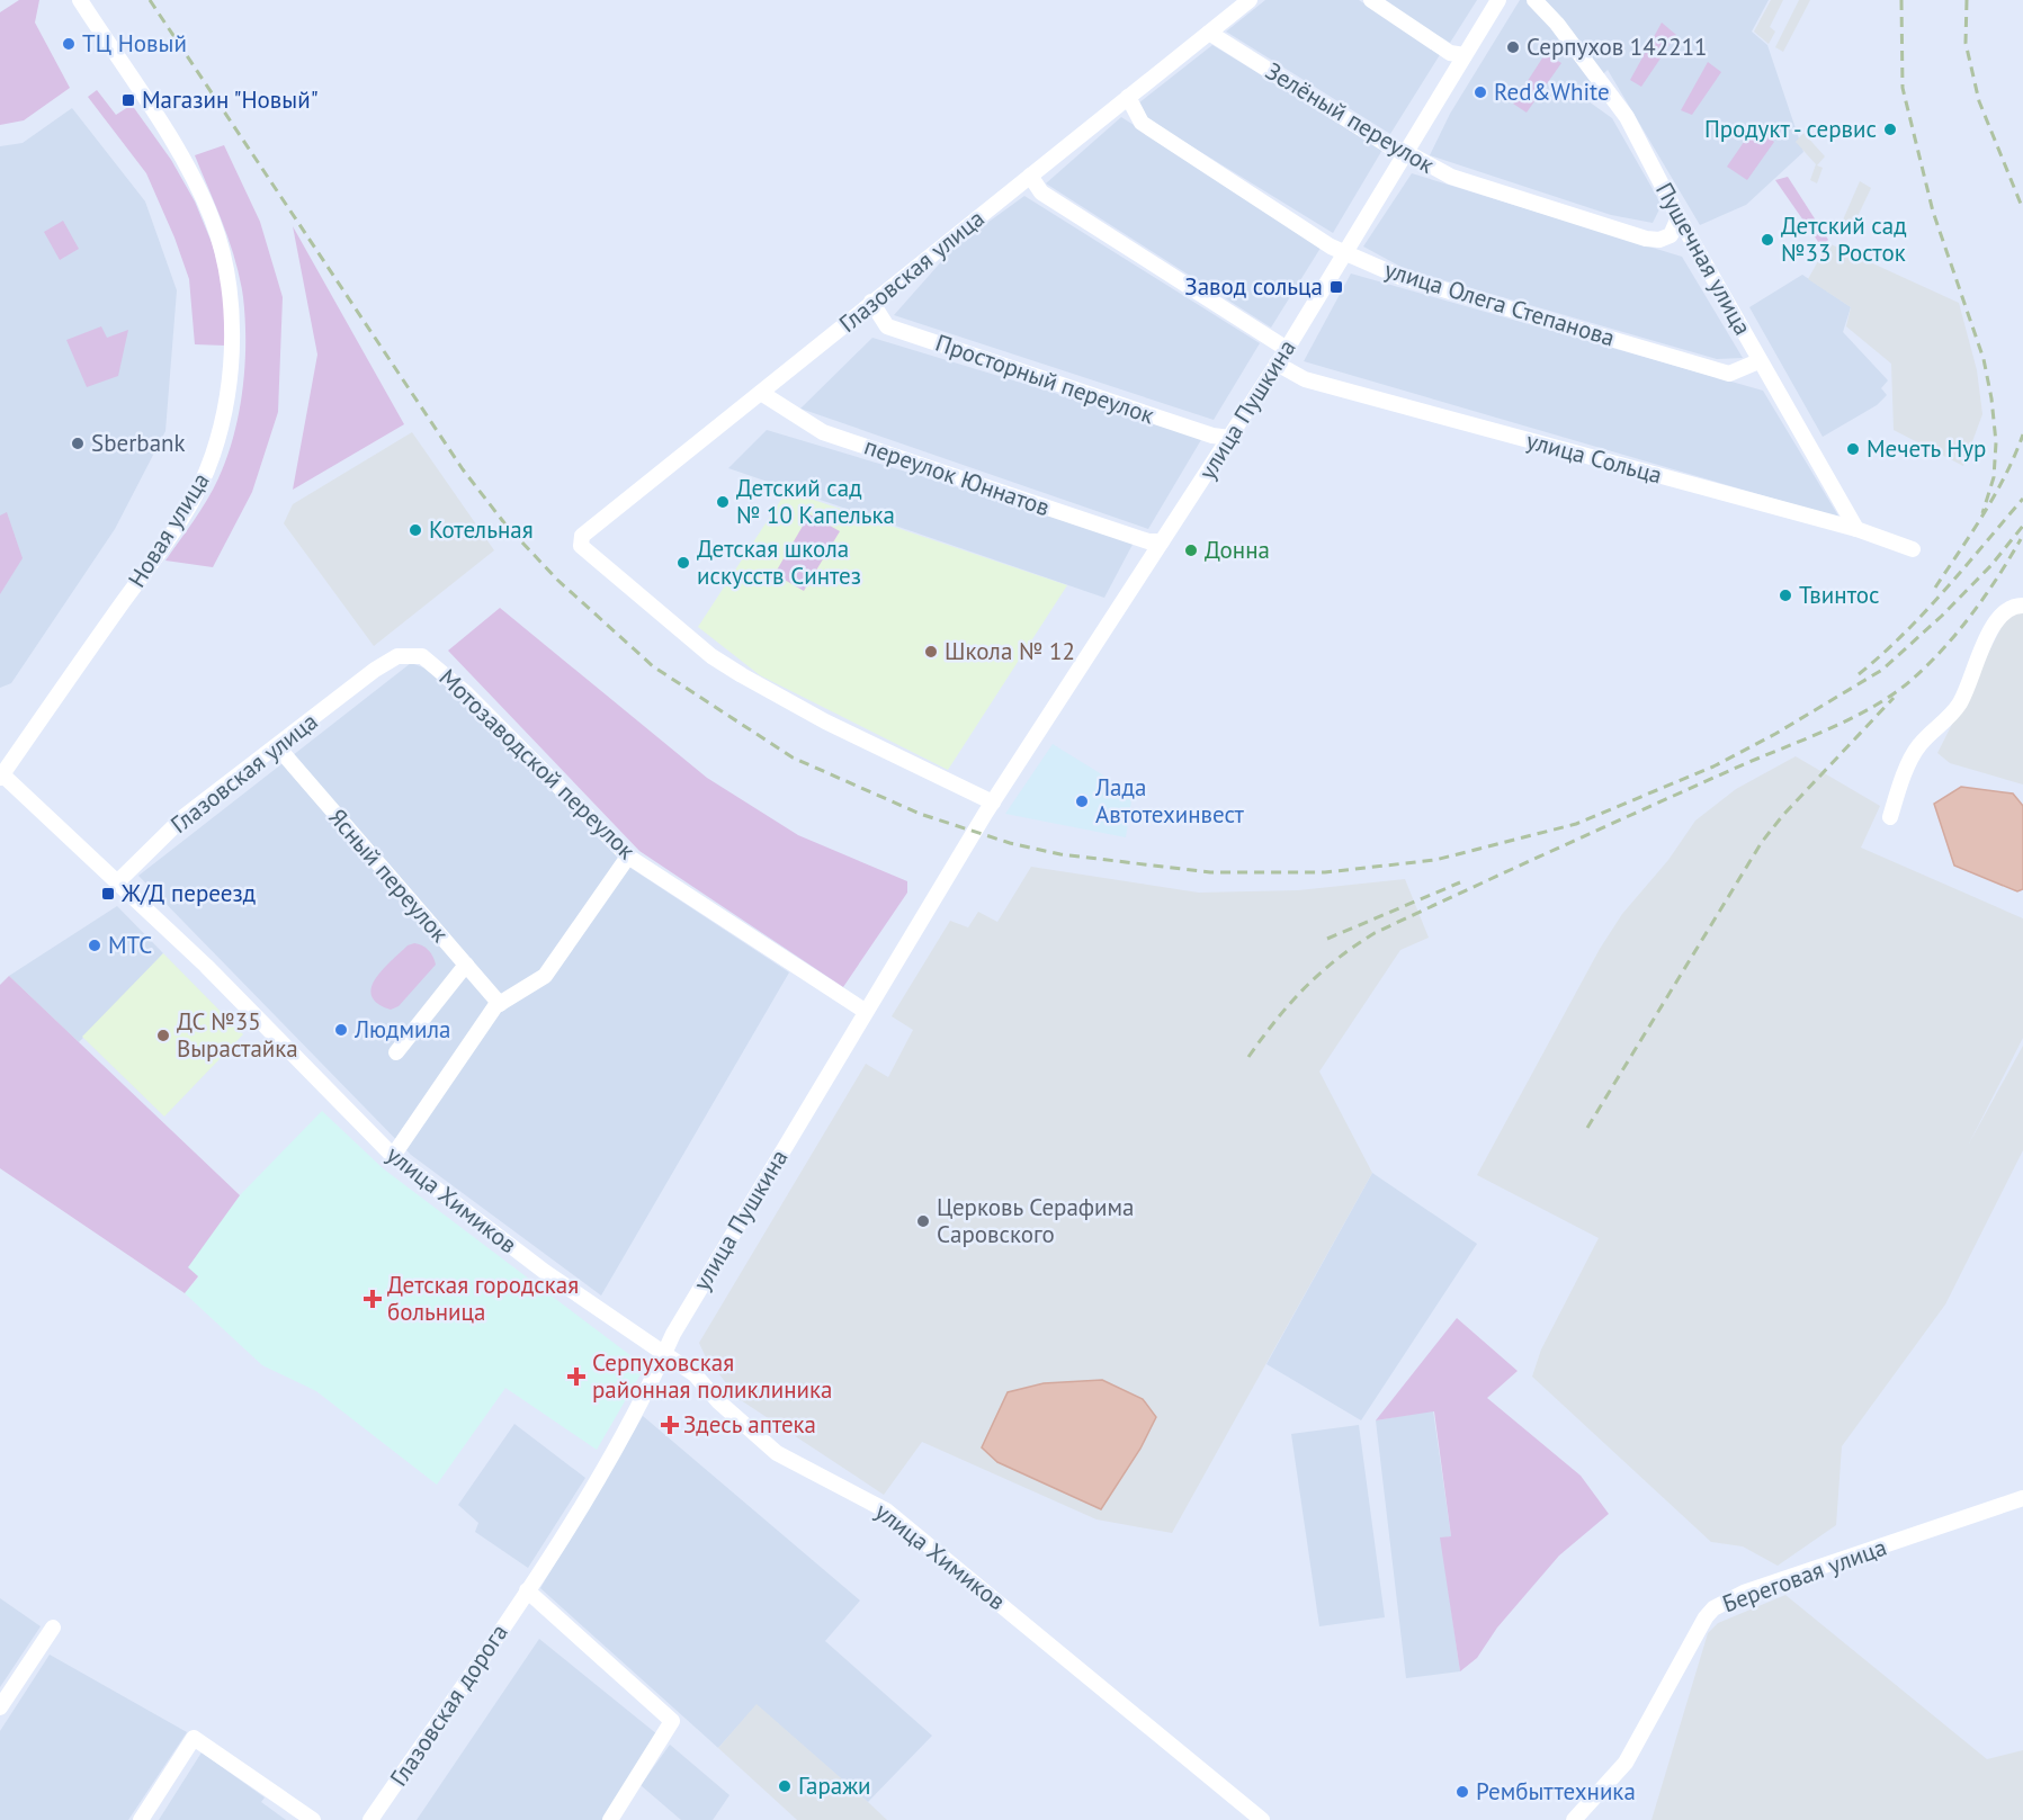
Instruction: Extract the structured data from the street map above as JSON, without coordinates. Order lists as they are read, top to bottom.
{
  "streets": {
    "street": [
      "Зелёный переулок",
      "Пушечная улица",
      "Глазовская улица",
      "улица Олега Степанова",
      "Просторный переулок",
      "улица Пушкина",
      "улица Сольца",
      "переулок Юннатов",
      "Новая улица",
      "Мотозаводской переулок",
      "Ясный переулок",
      "улица Химиков",
      "Береговая улица",
      "Глазовская дорога"
    ]
  },
  "crossings": [
    ["Зелёный переулок", "Пушечная улица"],
    ["Зелёный переулок", "Глазовская улица"],
    ["Зелёный переулок", "улица Пушкина"],
    ["Пушечная улица", "улица Олега Степанова"],
    ["Пушечная улица", "улица Сольца"],
    ["Глазовская улица", "улица Олега Степанова"],
    ["Глазовская улица", "Просторный переулок"],
    ["Глазовская улица", "улица Пушкина"],
    ["Глазовская улица", "переулок Юннатов"],
    ["Глазовская улица", "Мотозаводской переулок"],
    ["Глазовская улица", "Ясный переулок"],
    ["Глазовская улица", "улица Химиков"],
    ["улица Олега Степанова", "улица Пушкина"],
    ["Просторный переулок", "улица Пушкина"],
    ["улица Пушкина", "улица Сольца"],
    ["улица Пушкина", "переулок Юннатов"],
    ["улица Пушкина", "Мотозаводской переулок"],
    ["улица Пушкина", "улица Химиков"],
    ["улица Пушкина", "Глазовская дорога"],
    ["Новая улица", "улица Химиков"]
  ],
  "places": {
    "other": [
      "ТЦ Новый",
      "Серпухов 142211",
      "Red&White",
      "Продукт - сервис",
      "Детский сад №33 Росток",
      "Sberbank",
      "Мечеть Нур",
      "Детский сад № 10 Капелька",
      "Котельная",
      "Донна",
      "Детская школа искусств Синтез",
      "Твинтос",
      "Школа № 12",
      "Лада Автотехинвест",
      "МТС",
      "Людмила",
      "ДС №35 Вырастайка",
      "Церковь Серафима Саровского",
      "Гаражи",
      "Рембыттехника"
    ],
    "transit": ["Магазин \"Новый\"", "Завод сольца", "Ж/Д переезд"],
    "health": ["Детская городская больница", "Серпуховская районная поликлиника", "Здесь аптека"]
  }
}
